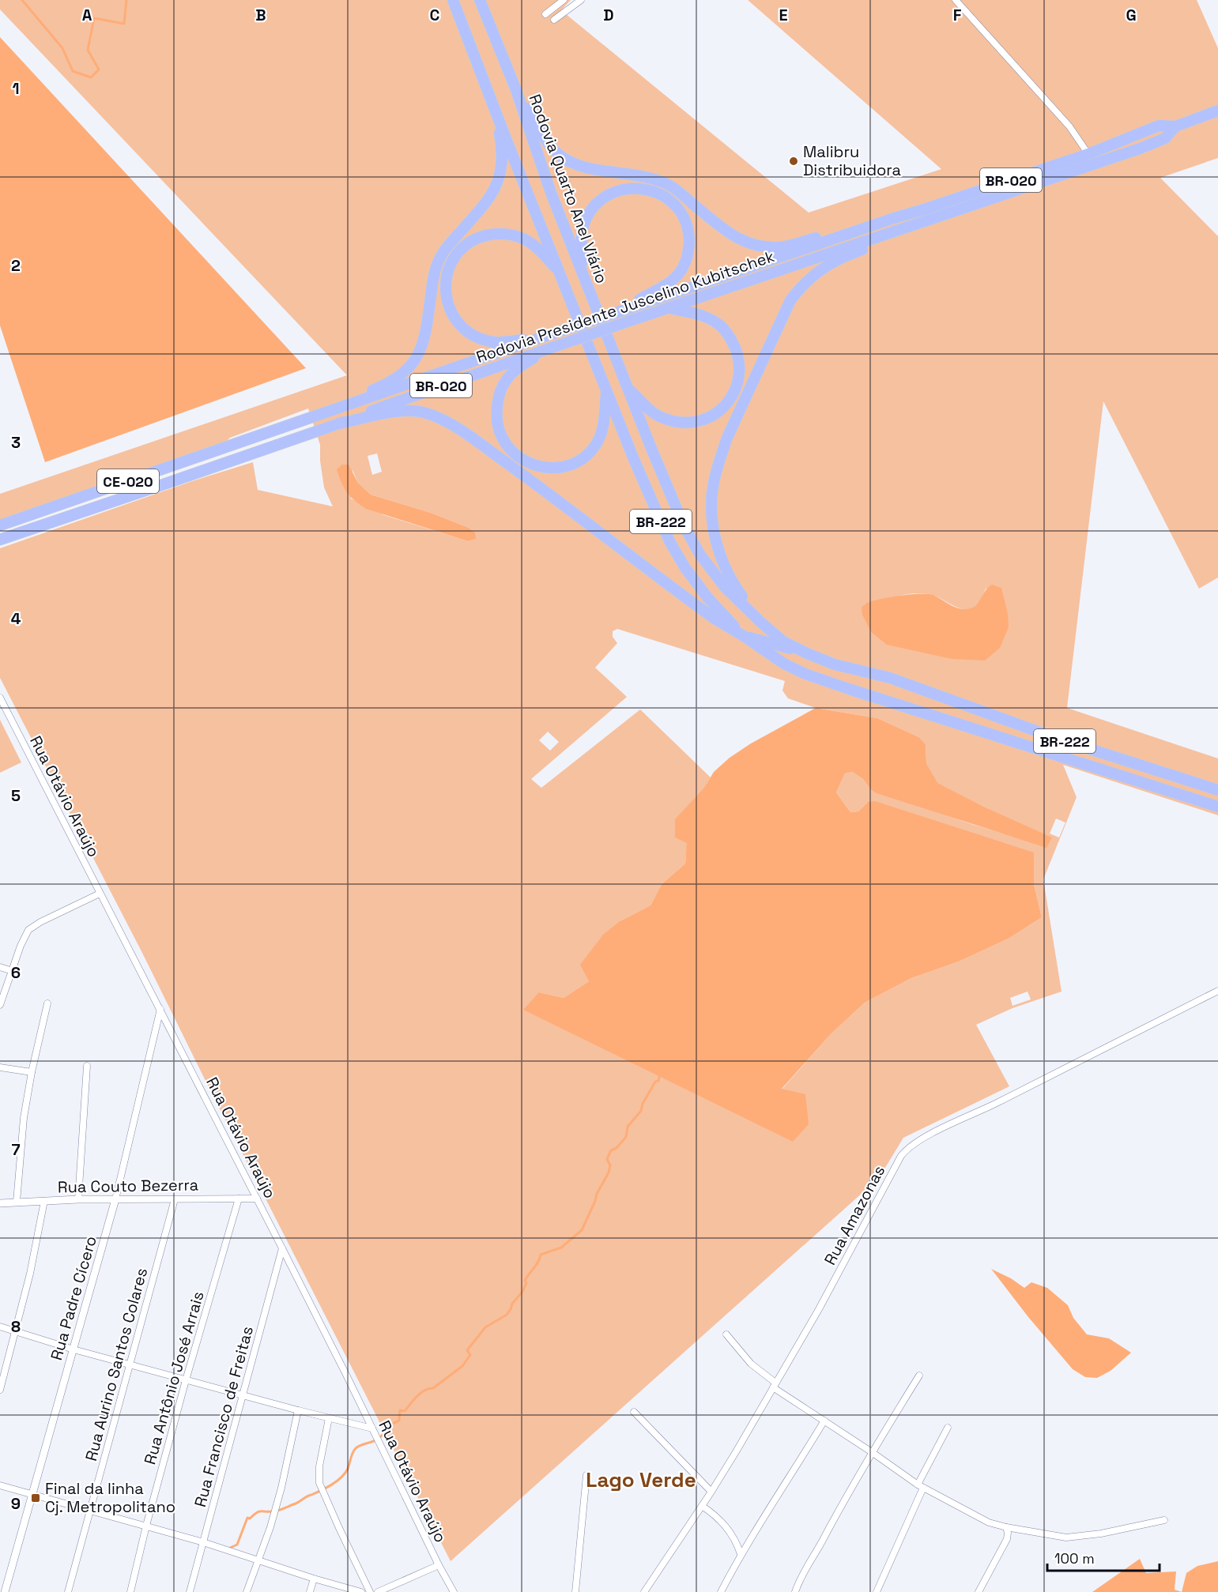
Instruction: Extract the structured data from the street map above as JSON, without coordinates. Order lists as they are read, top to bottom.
{
  "streets": {
    "highway": [
      "BR-020",
      "Rodovia Quarto Anel Viário",
      "Rodovia Presidente Juscelino Kubitschek",
      "CE-020",
      "BR-222"
    ],
    "street": [
      "Rua Otávio Araújo",
      "Rua Couto Bezerra",
      "Rua Amazonas",
      "Rua Padre Cícero",
      "Rua Aurino Santos Colares",
      "Rua Antônio José Arrais",
      "Rua Francisco de Freitas"
    ]
  },
  "crossings": [
    ["Rodovia Quarto Anel Viário", "BR-222"],
    ["Rua Otávio Araújo", "Rua Couto Bezerra"],
    ["Rua Otávio Araújo", "Rua Padre Cícero"],
    ["Rua Otávio Araújo", "Rua Francisco de Freitas"],
    ["Rua Couto Bezerra", "Rua Padre Cícero"],
    ["Rua Couto Bezerra", "Rua Aurino Santos Colares"],
    ["Rua Couto Bezerra", "Rua Antônio José Arrais"]
  ],
  "districts": ["Lago Verde"],
  "places": {
    "other": ["Malibru Distribuidora"],
    "transit": ["Final da linha Cj. Metropolitano"]
  },
  "scale_bar": "100 m",
  "grid": {
    "columns": [
      "A",
      "B",
      "C",
      "D",
      "E",
      "F",
      "G"
    ],
    "rows": [
      "1",
      "2",
      "3",
      "4",
      "5",
      "6",
      "7",
      "8",
      "9"
    ]
  }
}
